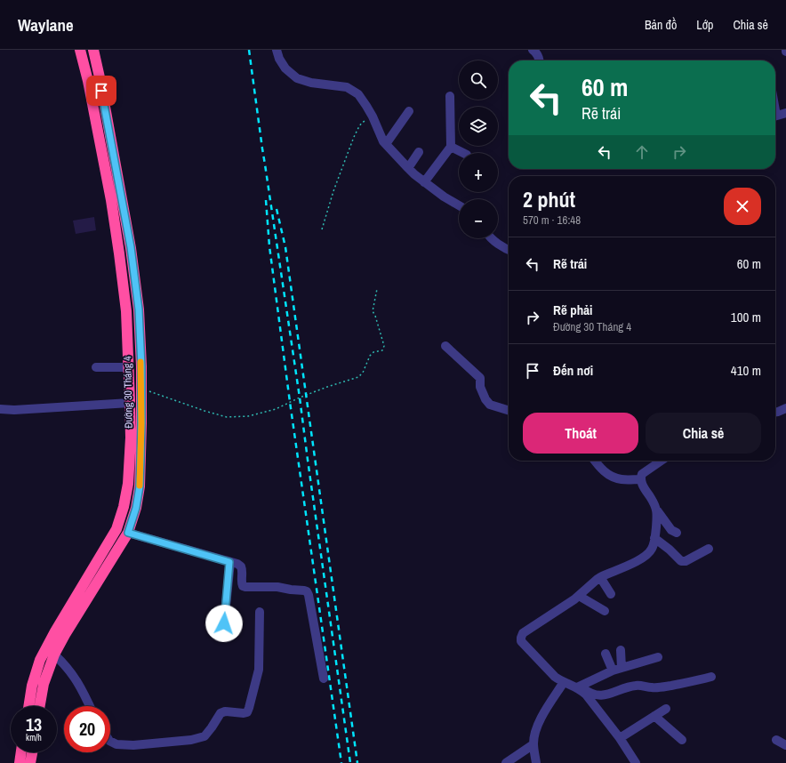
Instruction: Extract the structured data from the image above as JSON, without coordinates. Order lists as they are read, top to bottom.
{
  "streets": {
    "highway": ["Đường 30 Tháng 4"]
  },
  "page": {
    "header": "Waylane",
    "nav": ["Bản đồ", "Lớp", "Chia sẻ"],
    "map_buttons": ["+", "−"],
    "turn": ["60 m", "Rẽ trái"],
    "heading": ["2 phút", "570 m · 16:48"],
    "list": [
      {
        "name": "Rẽ trái",
        "value": "60 m"
      },
      {
        "name": "Rẽ phải",
        "note": "Đường 30 Tháng 4",
        "value": "100 m"
      },
      {
        "name": "Đến nơi",
        "value": "410 m"
      }
    ],
    "buttons": ["Thoát", "Chia sẻ"],
    "speed": "13 km/h",
    "limit": "20"
  }
}
